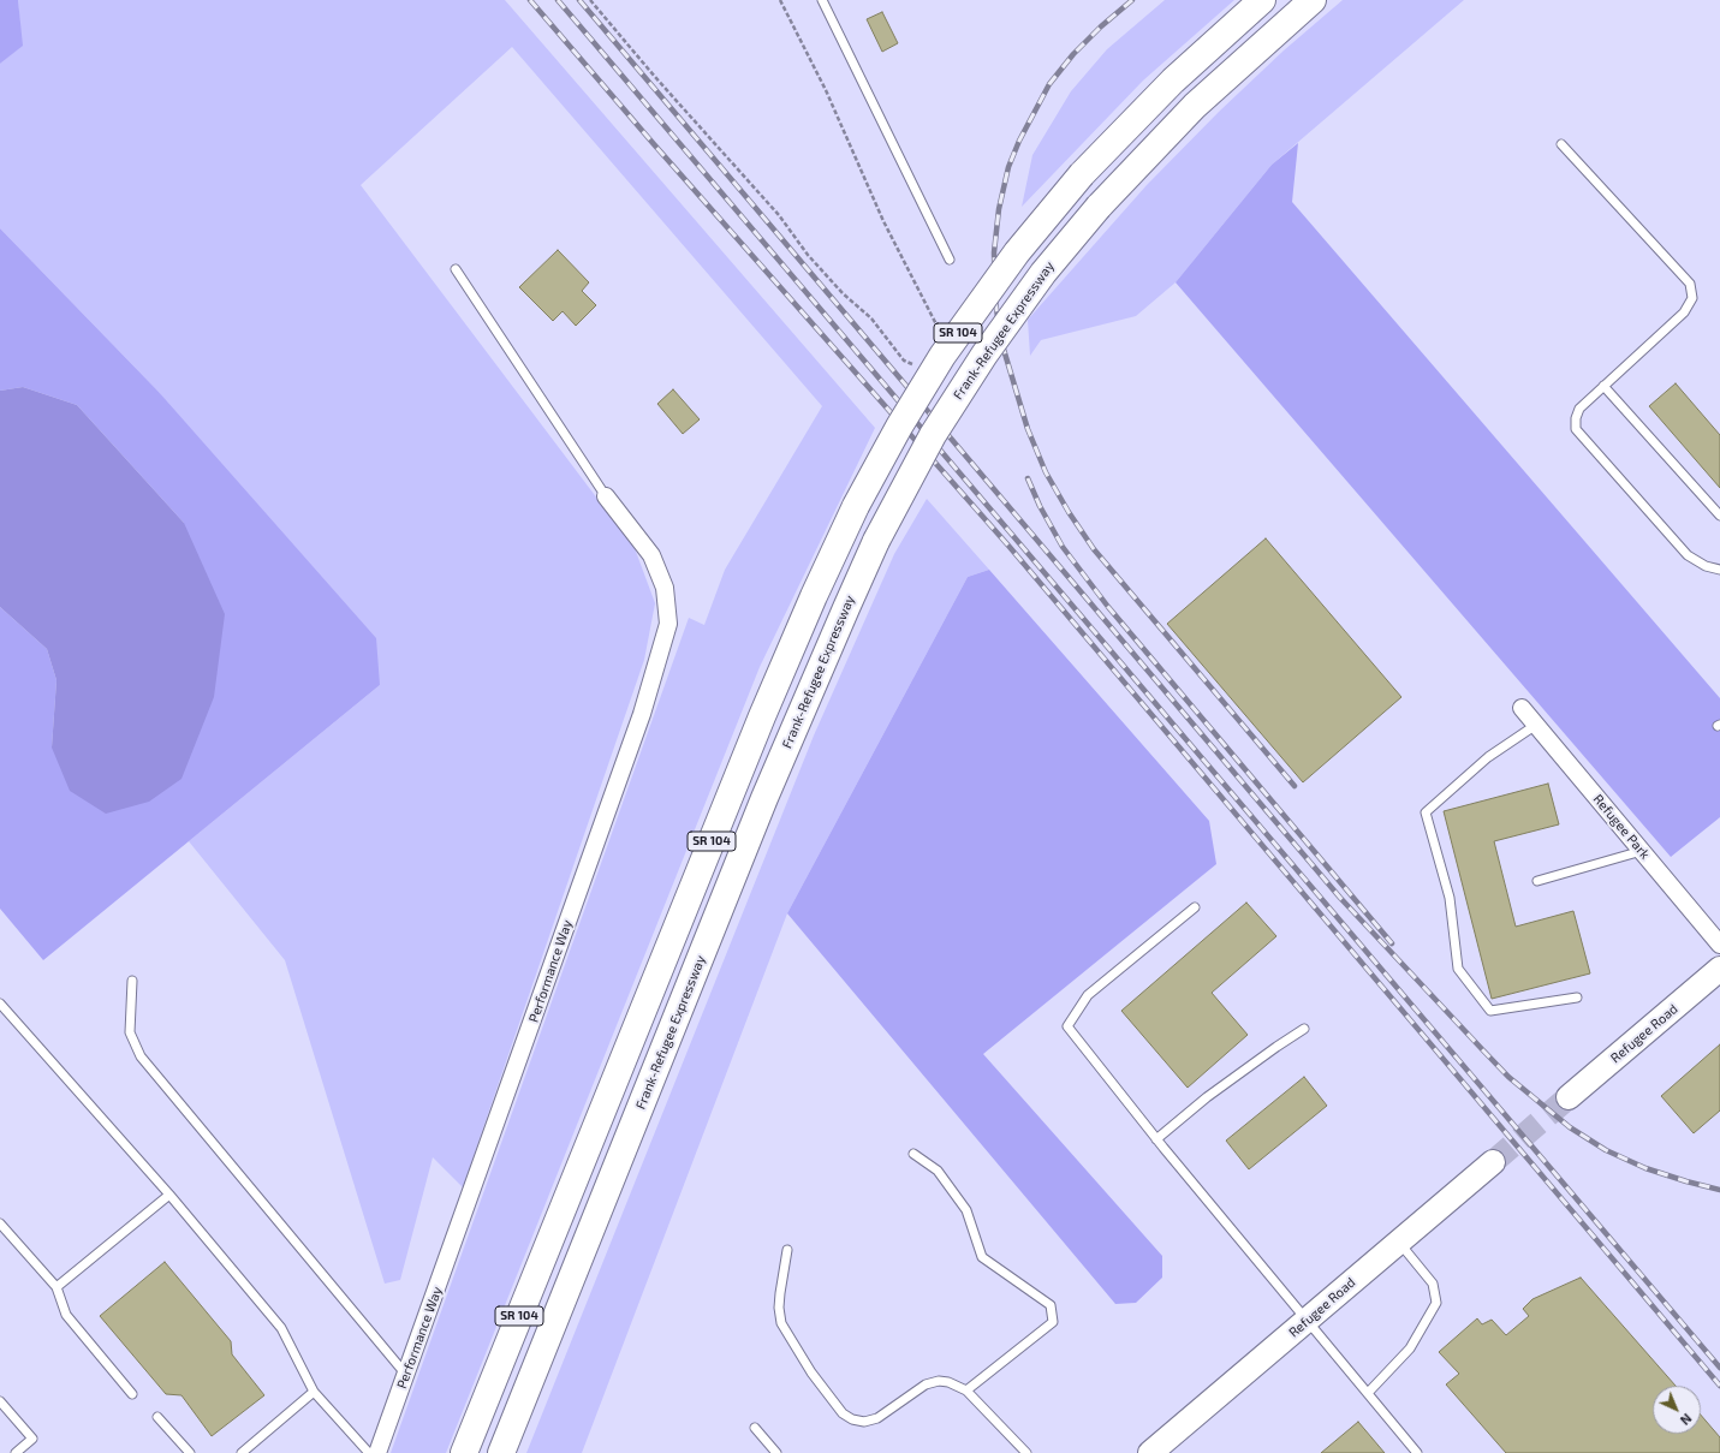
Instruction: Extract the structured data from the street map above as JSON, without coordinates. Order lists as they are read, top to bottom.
{
  "streets": {
    "highway": ["Frank-Refugee Expressway", "SR 104"],
    "main road": ["Refugee Road"],
    "street": ["Refugee Park", "Performance Way"]
  },
  "north": "bottom right"
}
